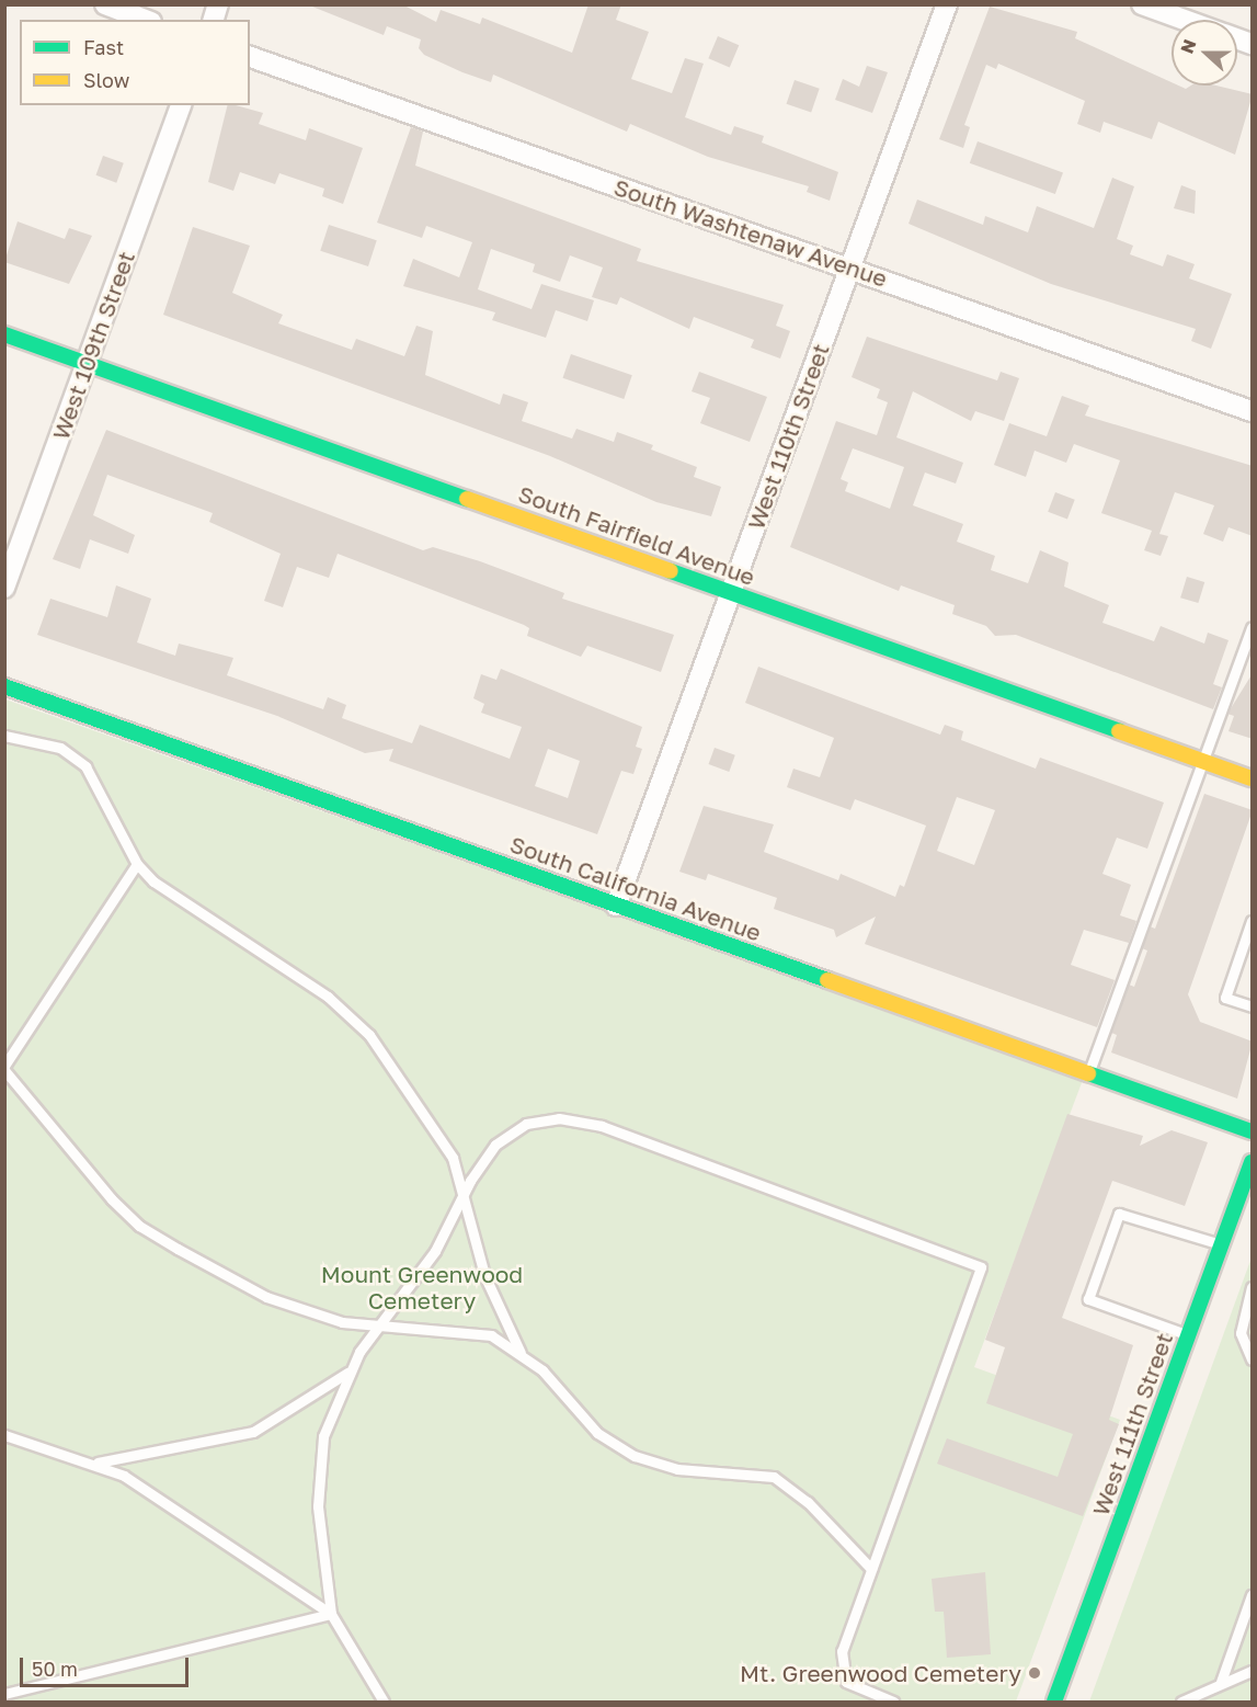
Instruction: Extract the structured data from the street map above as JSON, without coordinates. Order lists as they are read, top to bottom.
{
  "streets": {
    "street": [
      "South Washtenaw Avenue",
      "West 109th Street",
      "West 110th Street",
      "South Fairfield Avenue",
      "South California Avenue",
      "West 111th Street"
    ]
  },
  "crossings": [
    ["South Washtenaw Avenue", "West 110th Street"],
    ["West 109th Street", "South Fairfield Avenue"],
    ["West 110th Street", "South Fairfield Avenue"],
    ["West 110th Street", "South California Avenue"]
  ],
  "parks": ["Mount Greenwood Cemetery"],
  "places": ["Mt. Greenwood Cemetery"],
  "legend": ["Fast", "Slow"],
  "scale_bar": "50 m",
  "north": "left"
}
